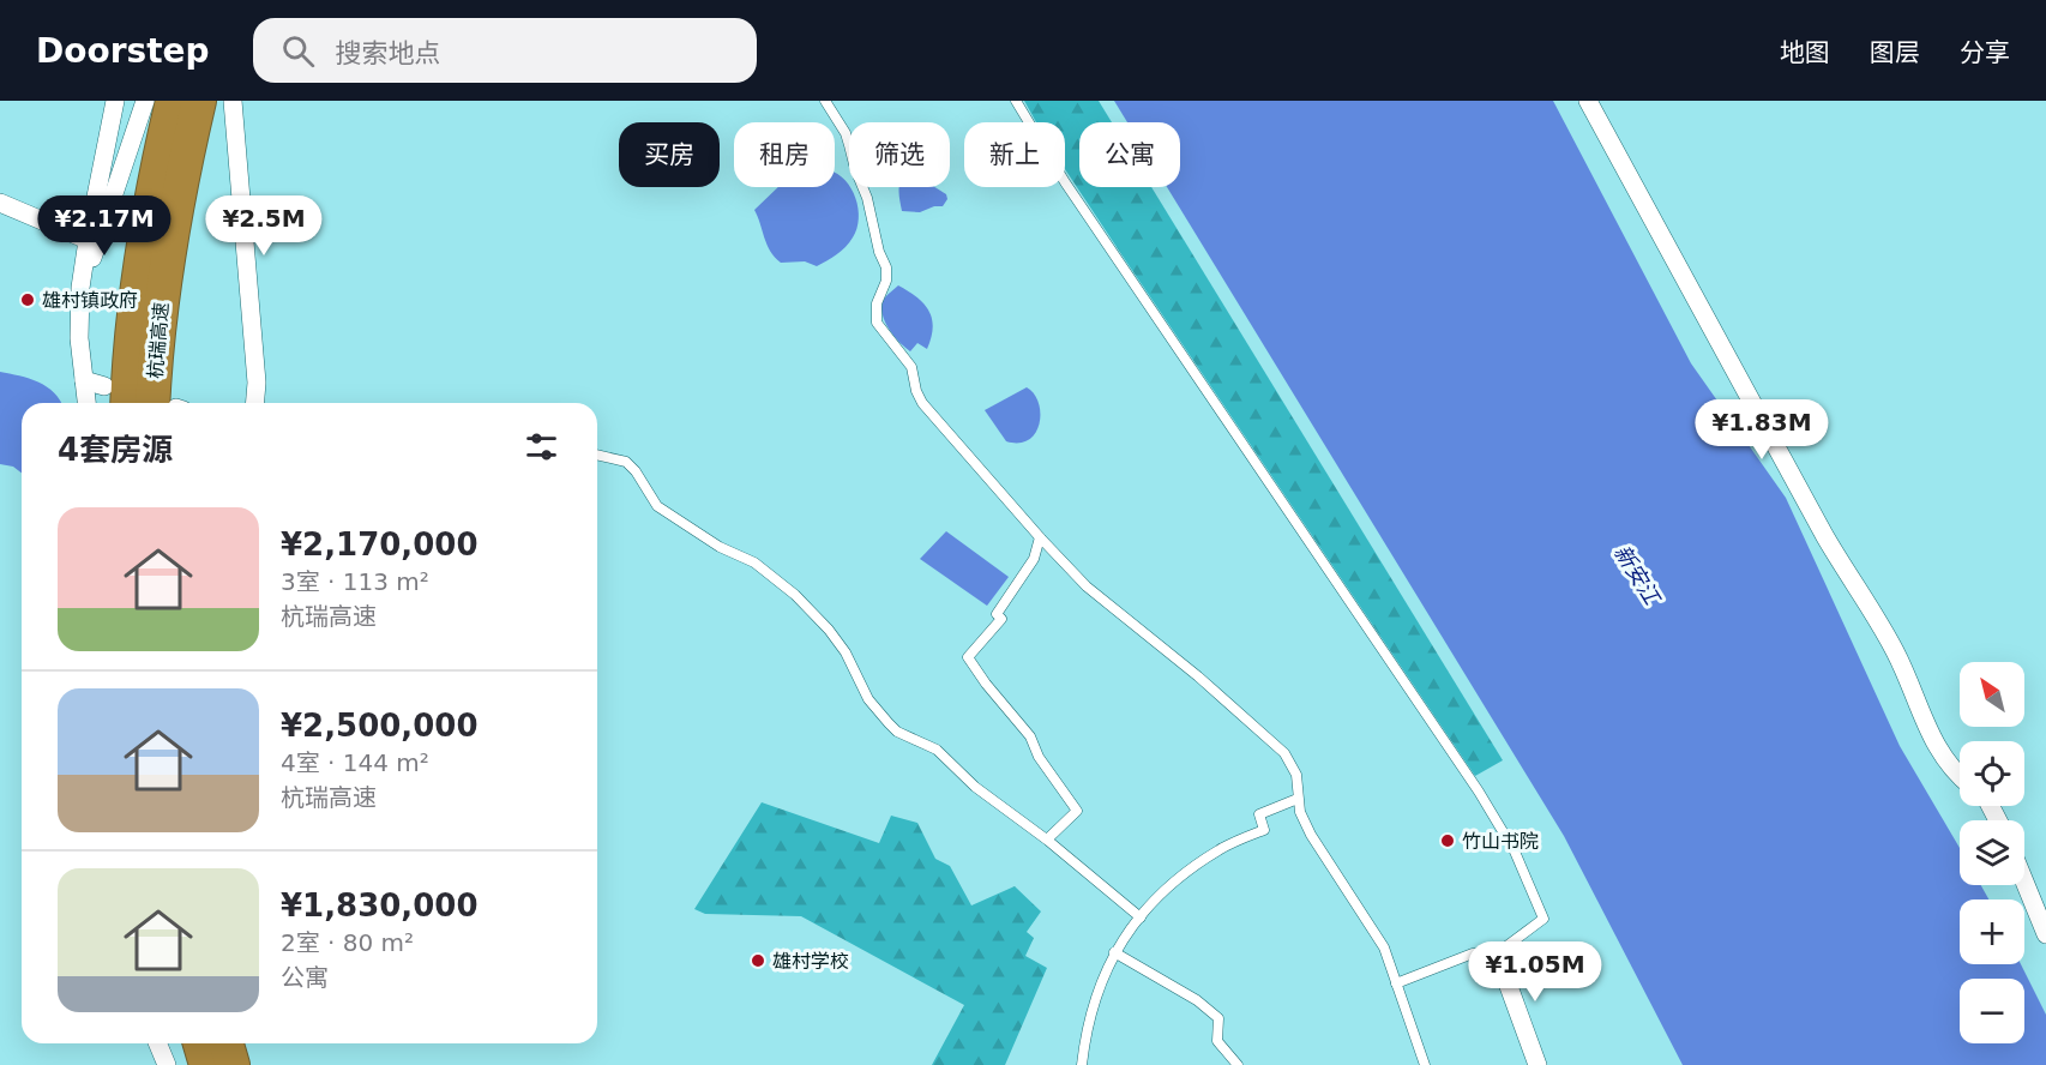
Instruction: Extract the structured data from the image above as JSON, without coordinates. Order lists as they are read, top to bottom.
{
  "streets": {
    "highway": ["杭瑞高速"]
  },
  "water": ["新安江"],
  "places": ["雄村镇政府", "竹山书院", "雄村学校"],
  "north": "top left",
  "page": {
    "header": "Doorstep",
    "search": "搜索地点",
    "nav": ["地图", "图层", "分享"],
    "chip": [
      "买房",
      "租房",
      "筛选",
      "新上",
      "公寓"
    ],
    "price": [
      "¥2.17M",
      "¥2.5M",
      "¥1.83M",
      "¥1.05M"
    ],
    "heading": "4套房源",
    "list": [
      {
        "name": "¥2,170,000",
        "note": "3室 · 113 m² · 杭瑞高速"
      },
      {
        "name": "¥2,500,000",
        "note": "4室 · 144 m² · 杭瑞高速"
      },
      {
        "name": "¥1,830,000",
        "note": "2室 · 80 m² · 公寓"
      }
    ],
    "map_buttons": ["+", "−"]
  }
}
